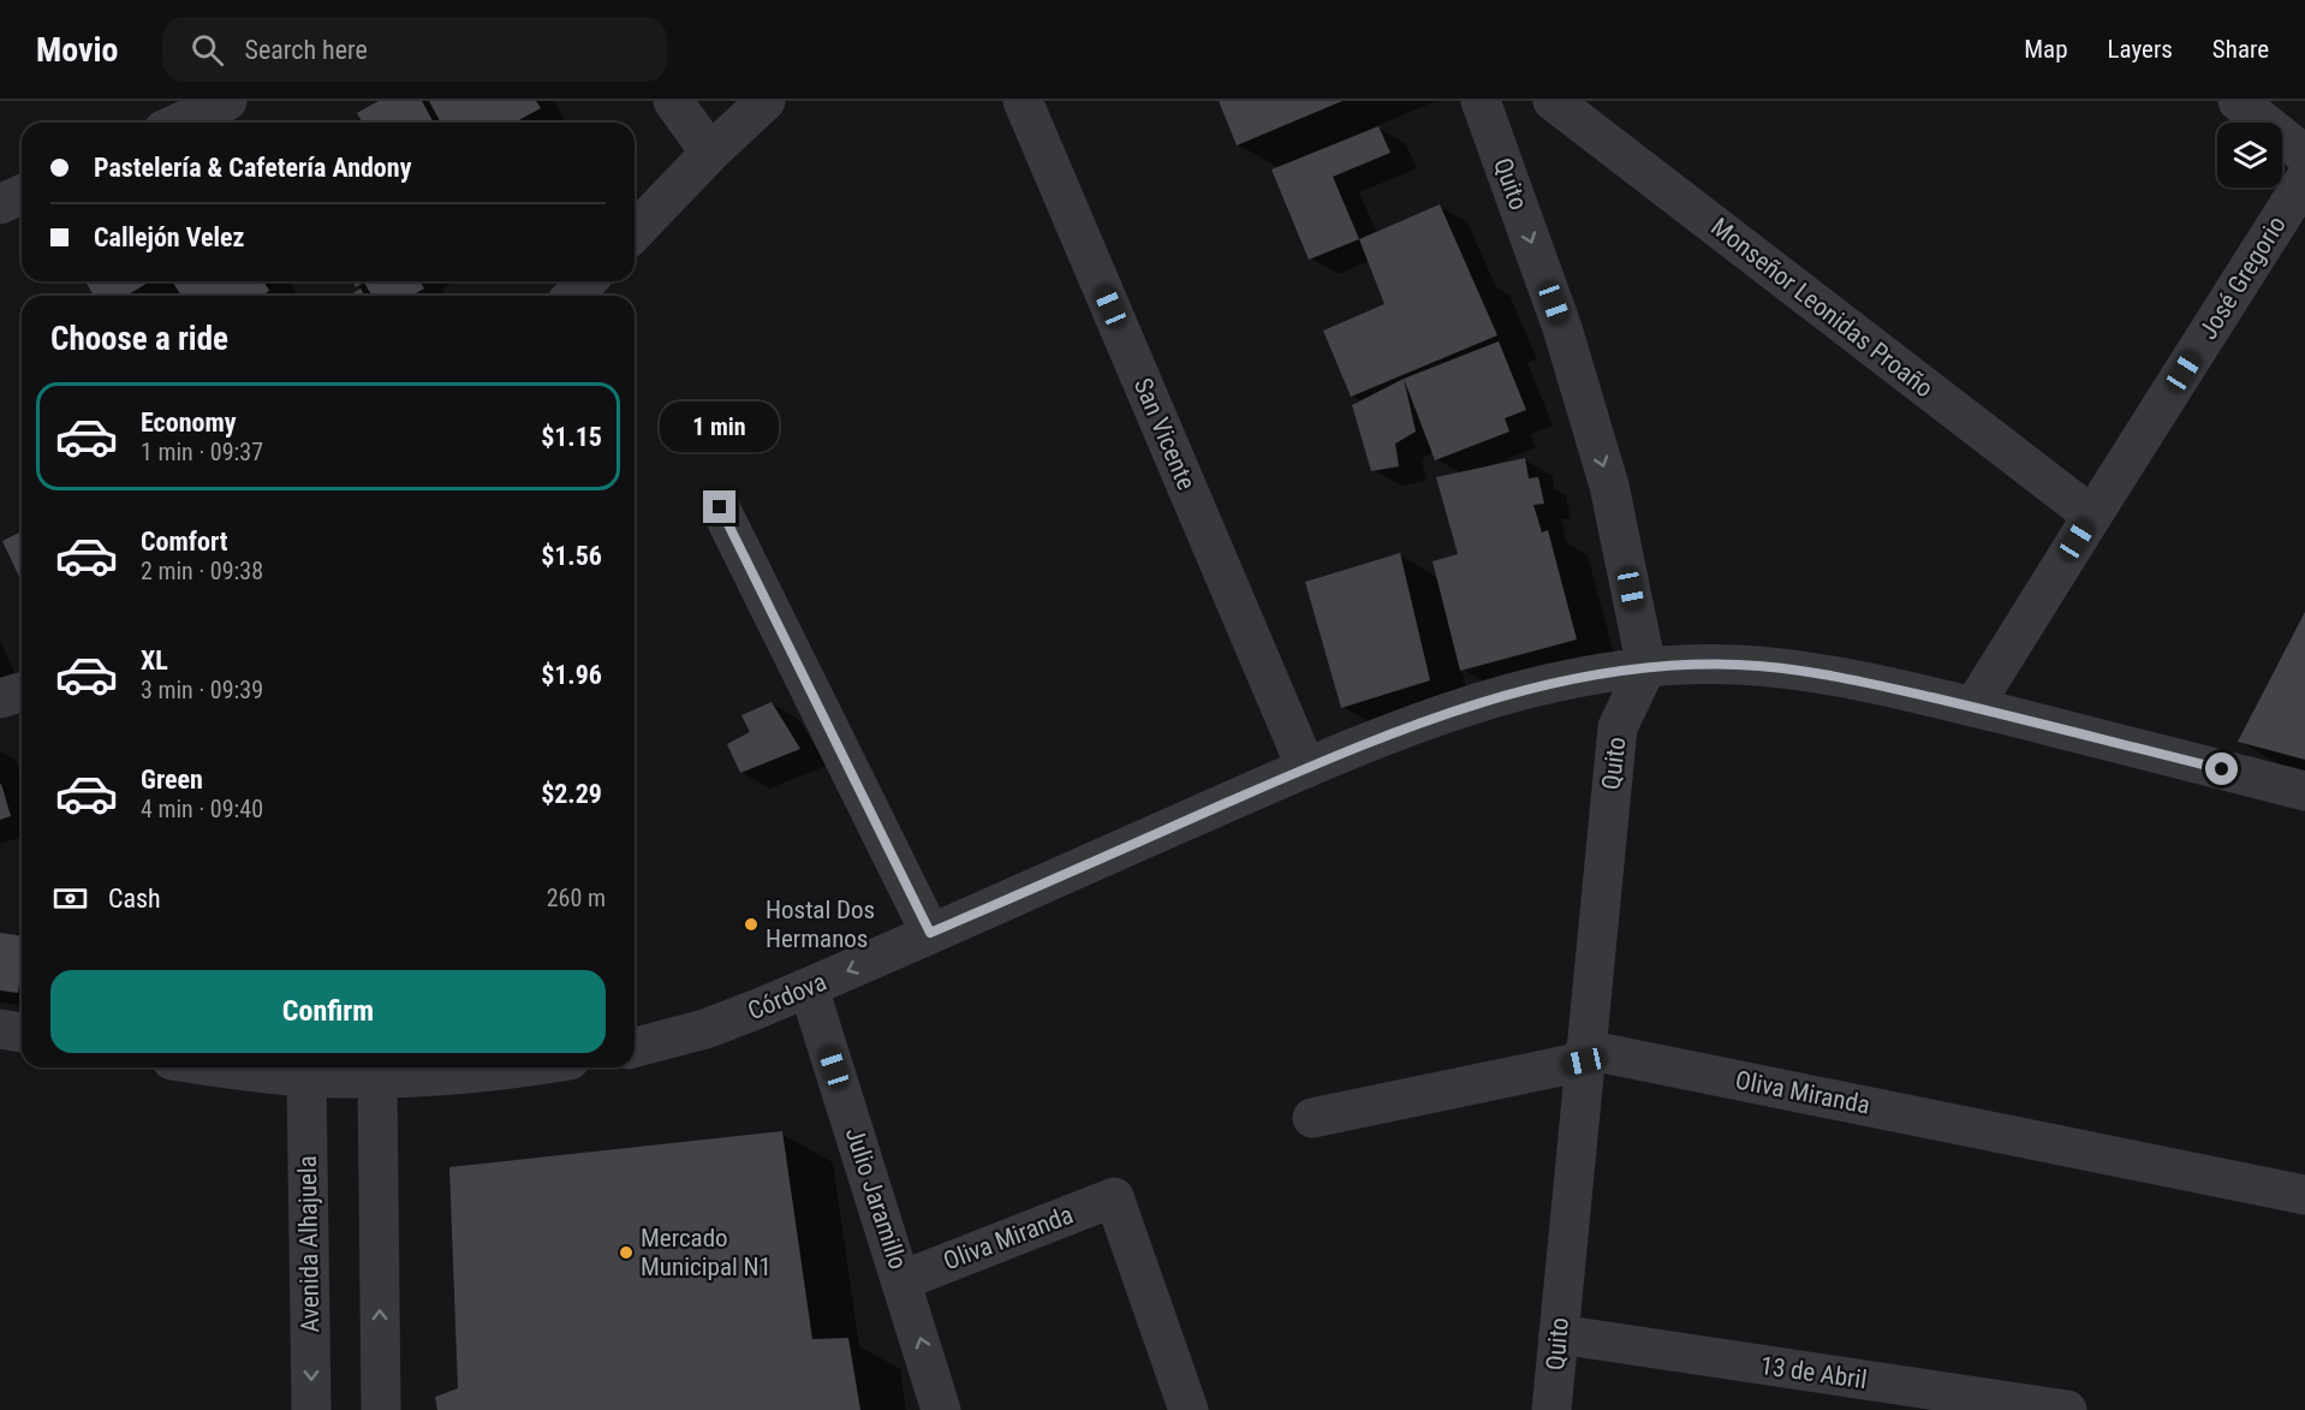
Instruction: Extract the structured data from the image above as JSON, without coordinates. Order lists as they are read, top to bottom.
{
  "streets": {
    "street": [
      "Quito",
      "José Gregorio",
      "Monseñor Leonidas Proaño",
      "San Vicente",
      "Córdova",
      "Oliva Miranda",
      "Julio Jaramillo",
      "Avenida Alhajuela",
      "13 de Abril"
    ]
  },
  "crossings": [
    ["Quito", "Córdova"],
    ["Quito", "Oliva Miranda"],
    ["Quito", "13 de Abril"],
    ["José Gregorio", "Monseñor Leonidas Proaño"],
    ["José Gregorio", "Córdova"],
    ["San Vicente", "Córdova"],
    ["Córdova", "Julio Jaramillo"],
    ["Oliva Miranda", "Julio Jaramillo"]
  ],
  "one_way": ["Quito"],
  "places": ["Hostal Dos Hermanos", "Mercado Municipal N1"],
  "page": {
    "header": "Movio",
    "search": "Search here",
    "nav": ["Map", "Layers", "Share"],
    "banner": ["Pastelería & Cafetería Andony", "Callejón Velez"],
    "heading": "Choose a ride",
    "list": [
      {
        "name": "Economy",
        "note": "1 min · 09:37",
        "value": "$1.15"
      },
      {
        "name": "Comfort",
        "note": "2 min · 09:38",
        "value": "$1.56"
      },
      {
        "name": "XL",
        "note": "3 min · 09:39",
        "value": "$1.96"
      },
      {
        "name": "Green",
        "note": "4 min · 09:40",
        "value": "$2.29"
      }
    ],
    "bubble": "1 min",
    "pay": ["Cash", "260 m"],
    "buttons": "Confirm"
  }
}
